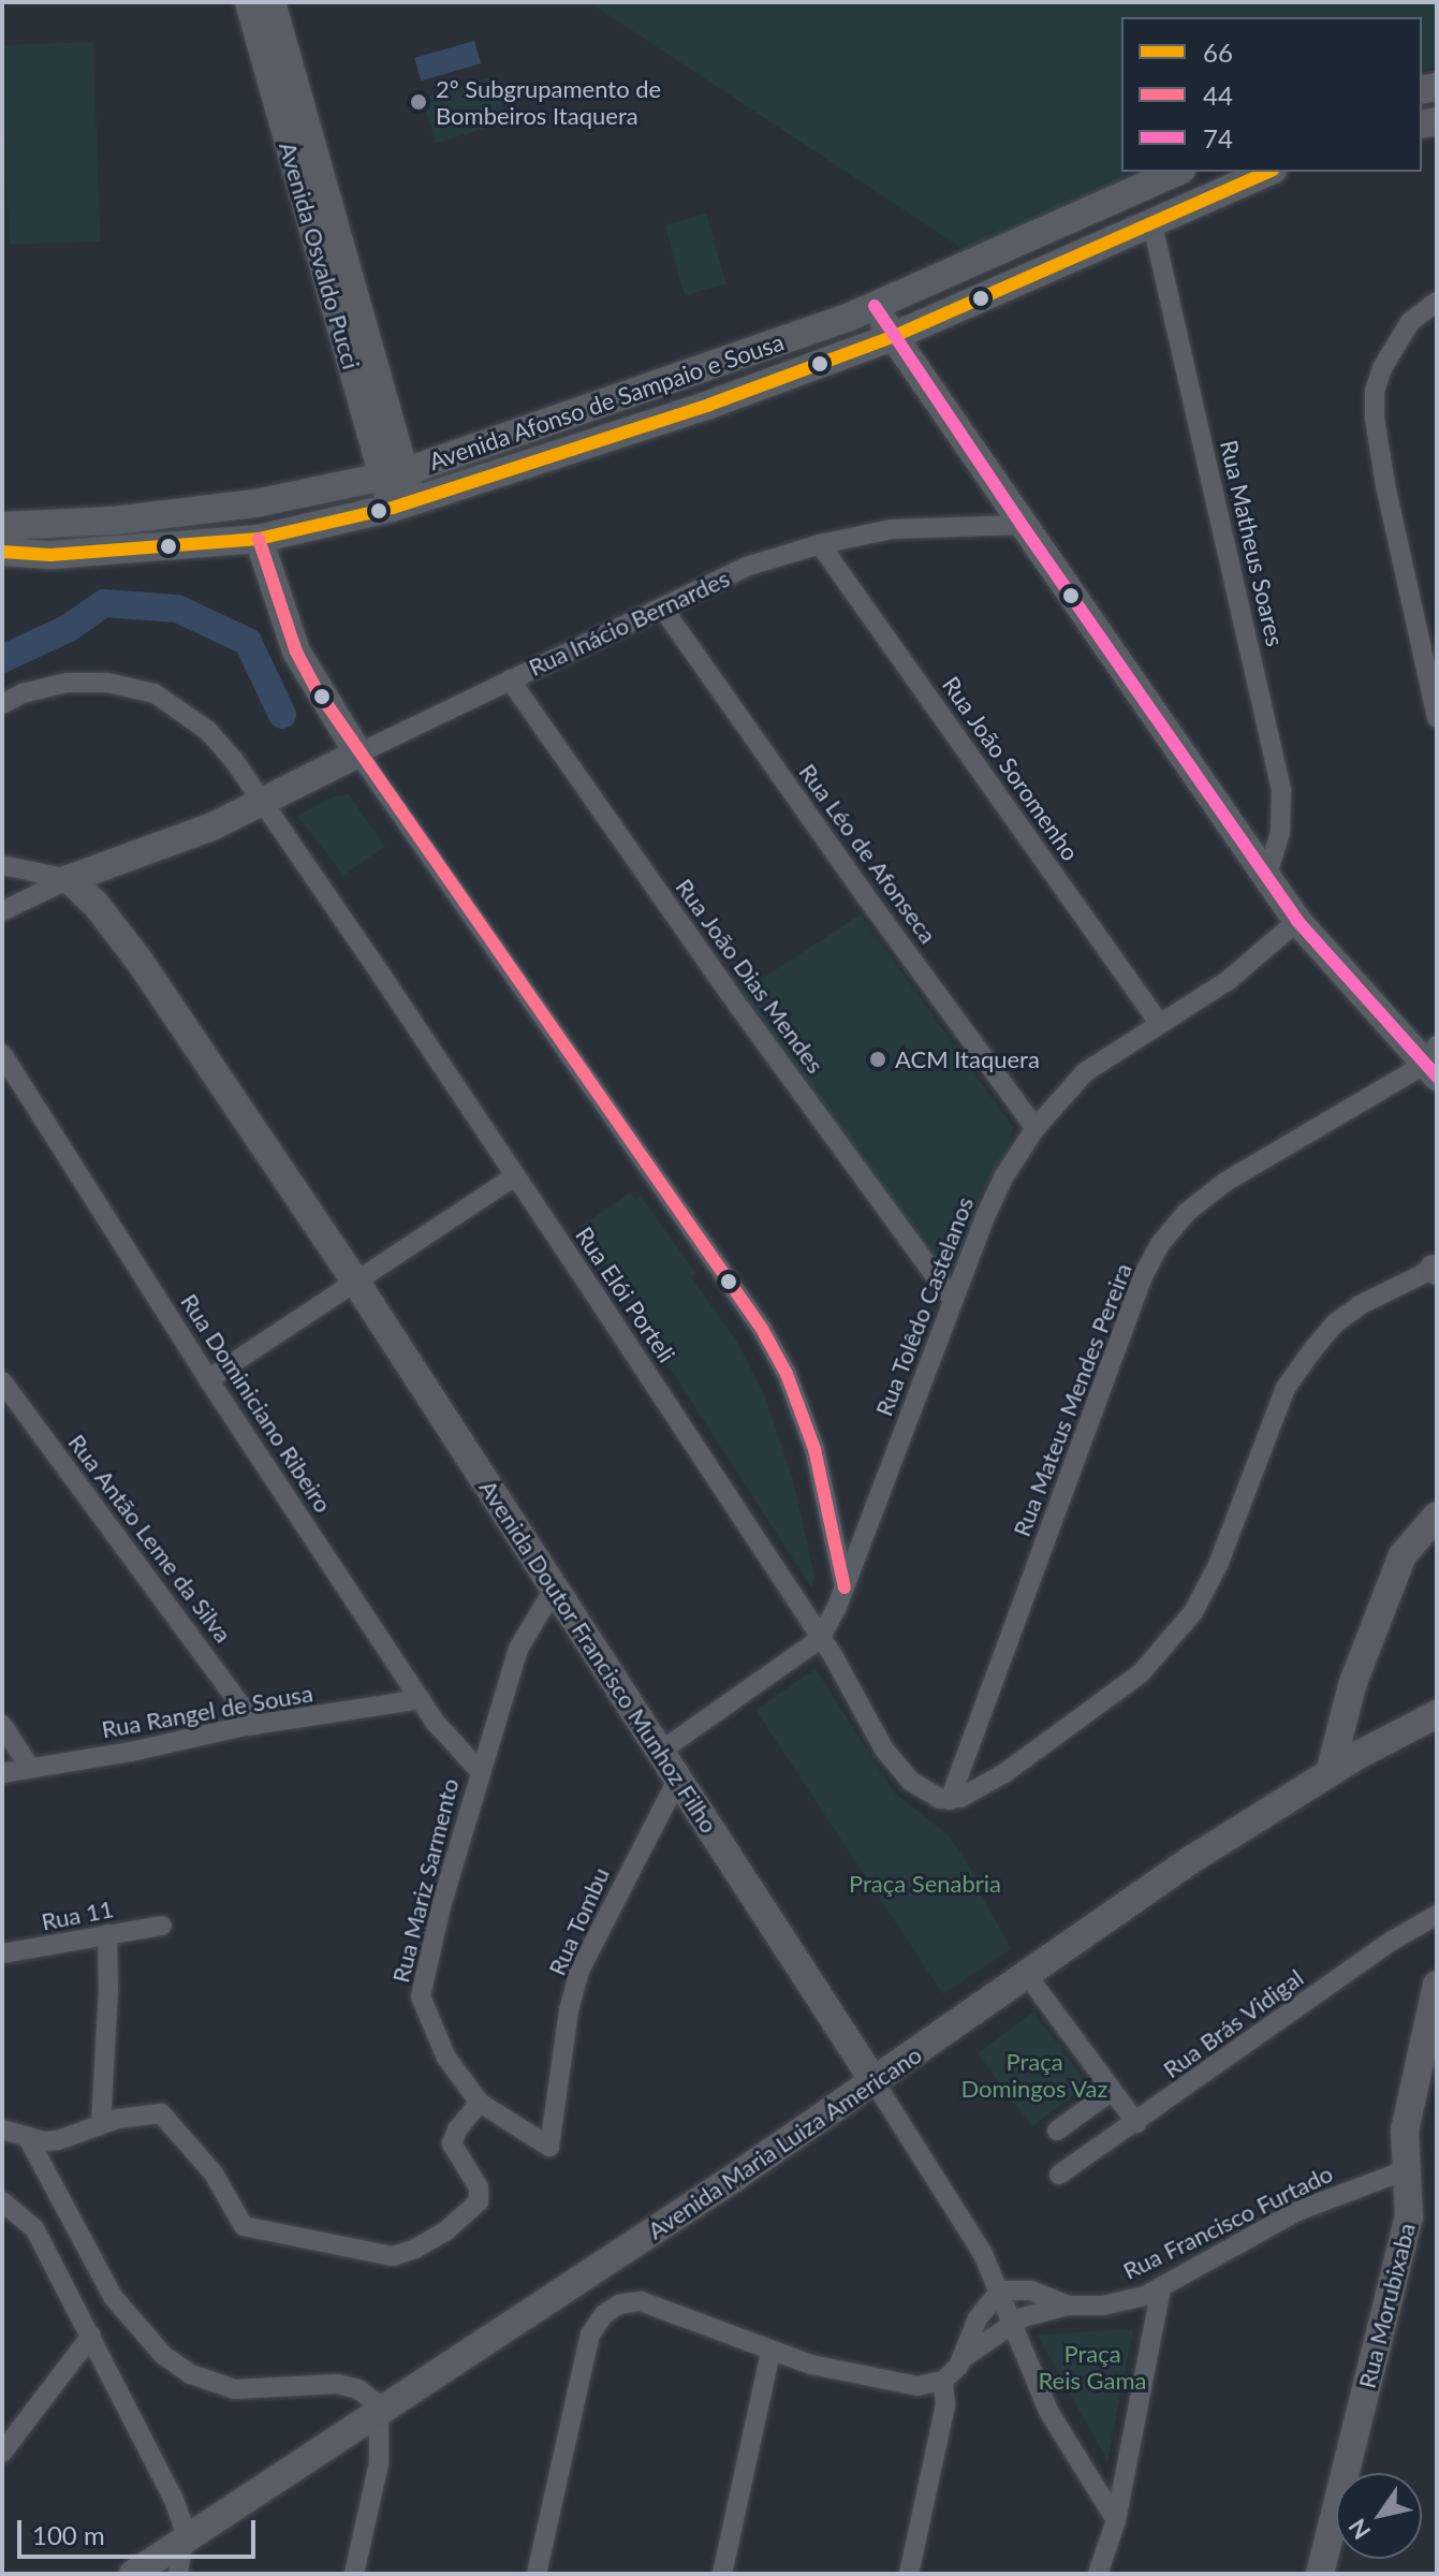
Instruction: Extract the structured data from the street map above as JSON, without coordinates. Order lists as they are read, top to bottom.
{
  "streets": {
    "main road": [
      "Avenida Osvaldo Pucci",
      "Avenida Afonso de Sampaio e Sousa",
      "Rua Inácio Bernardes",
      "Avenida Doutor Francisco Munhoz Filho",
      "Avenida Maria Luiza Americano",
      "Rua Morubixaba"
    ],
    "street": [
      "Rua Matheus Soares",
      "Rua João Soromenho",
      "Rua Léo de Afonseca",
      "Rua João Dias Mendes",
      "Rua Elói Porteli",
      "Rua Tolêdo Castelanos",
      "Rua Mateus Mendes Pereira",
      "Rua Dominiciano Ribeiro",
      "Rua Antão Leme da Silva",
      "Rua Rangel de Sousa",
      "Rua Mariz Sarmento",
      "Rua 11",
      "Rua Tombu",
      "Rua Brás Vidigal",
      "Rua Francisco Furtado"
    ]
  },
  "crossings": [
    ["Avenida Osvaldo Pucci", "Avenida Afonso de Sampaio e Sousa"],
    ["Avenida Afonso de Sampaio e Sousa", "Rua Matheus Soares"],
    ["Rua Inácio Bernardes", "Rua João Soromenho"],
    ["Rua Inácio Bernardes", "Rua Léo de Afonseca"],
    ["Rua Inácio Bernardes", "Rua João Dias Mendes"],
    ["Rua Inácio Bernardes", "Rua Elói Porteli"],
    ["Rua Inácio Bernardes", "Avenida Doutor Francisco Munhoz Filho"],
    ["Rua João Soromenho", "Rua Tolêdo Castelanos"],
    ["Rua Léo de Afonseca", "Rua Tolêdo Castelanos"],
    ["Rua João Dias Mendes", "Rua Tolêdo Castelanos"],
    ["Rua Elói Porteli", "Rua Tolêdo Castelanos"],
    ["Rua Elói Porteli", "Rua Mateus Mendes Pereira"],
    ["Rua Tolêdo Castelanos", "Avenida Doutor Francisco Munhoz Filho"],
    ["Rua Dominiciano Ribeiro", "Rua Rangel de Sousa"],
    ["Rua Dominiciano Ribeiro", "Rua Mariz Sarmento"],
    ["Rua Antão Leme da Silva", "Rua Rangel de Sousa"],
    ["Avenida Doutor Francisco Munhoz Filho", "Rua Mariz Sarmento"],
    ["Avenida Doutor Francisco Munhoz Filho", "Rua Tombu"],
    ["Avenida Doutor Francisco Munhoz Filho", "Avenida Maria Luiza Americano"],
    ["Avenida Doutor Francisco Munhoz Filho", "Rua Francisco Furtado"],
    ["Rua Mariz Sarmento", "Rua Tombu"],
    ["Rua Francisco Furtado", "Rua Morubixaba"]
  ],
  "parks": ["Praça Senabria", "Praça Domingos Vaz", "Praça Reis Gama"],
  "places": ["2º Subgrupamento de Bombeiros Itaquera", "ACM Itaquera"],
  "lines": ["transit line 66", "transit line 74", "transit line 44"],
  "legend": ["66", "44", "74"],
  "scale_bar": "100 m",
  "north": "bottom left"
}
